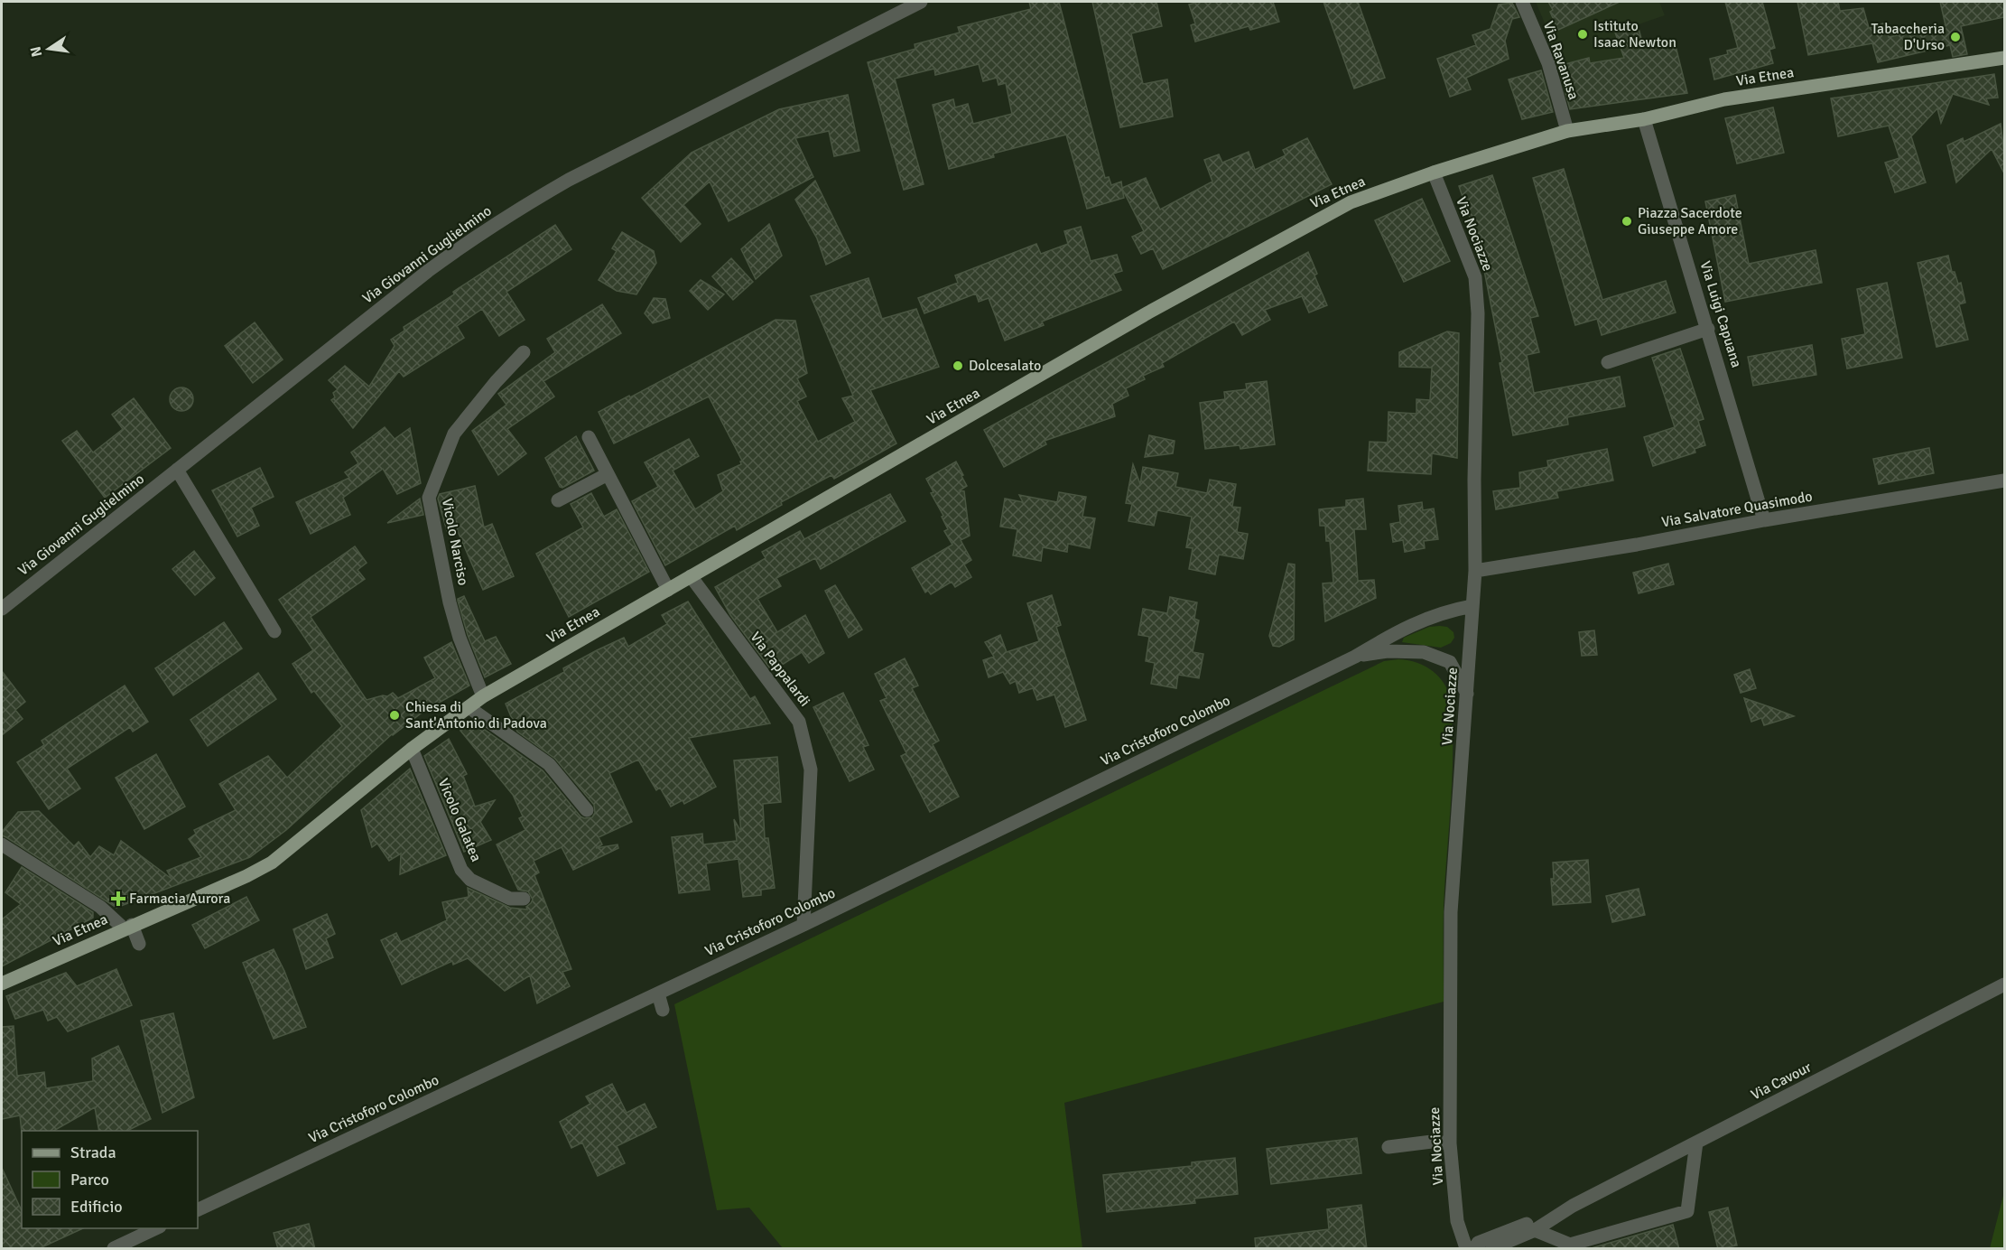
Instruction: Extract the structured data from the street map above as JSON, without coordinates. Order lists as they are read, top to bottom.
{
  "streets": {
    "main road": ["Via Etnea"],
    "street": [
      "Via Ravanusa",
      "Via Nociazze",
      "Via Giovanni Guglielmino",
      "Via Luigi Capuana",
      "Via Salvatore Quasimodo",
      "Vicolo Narciso",
      "Via Pappalardi",
      "Via Cristoforo Colombo",
      "Vicolo Galatea",
      "Via Cavour"
    ]
  },
  "crossings": [
    ["Via Ravanusa", "Via Etnea"],
    ["Via Etnea", "Via Nociazze"],
    ["Via Etnea", "Via Luigi Capuana"],
    ["Via Etnea", "Vicolo Narciso"],
    ["Via Etnea", "Via Pappalardi"],
    ["Via Etnea", "Vicolo Galatea"],
    ["Via Nociazze", "Via Salvatore Quasimodo"],
    ["Via Luigi Capuana", "Via Salvatore Quasimodo"],
    ["Via Pappalardi", "Via Cristoforo Colombo"]
  ],
  "places": {
    "other": [
      "Istituto Isaac Newton",
      "Tabaccheria D'Urso",
      "Piazza Sacerdote Giuseppe Amore",
      "Dolcesalato",
      "Chiesa di Sant'Antonio di Padova"
    ],
    "health": ["Farmacia Aurora"]
  },
  "legend": ["Strada", "Parco", "Edificio"],
  "north": "left"
}
